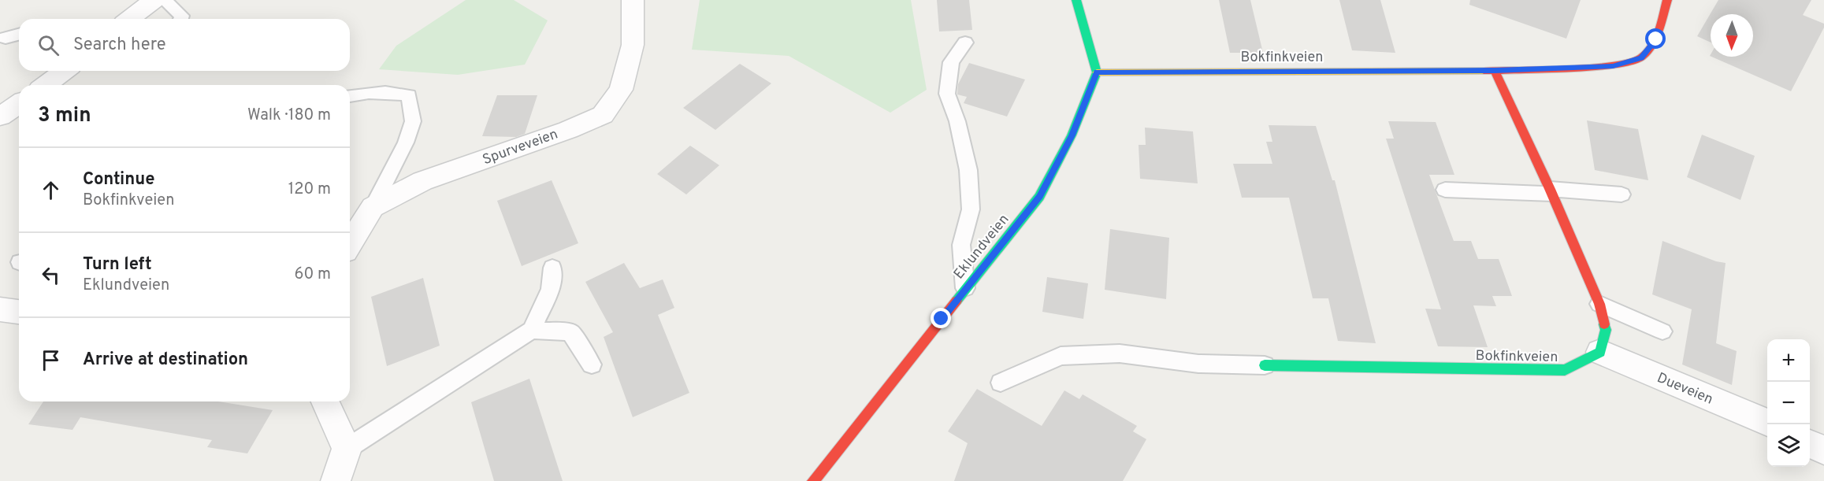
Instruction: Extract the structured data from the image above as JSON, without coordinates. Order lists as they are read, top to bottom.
{
  "streets": {
    "street": [
      "Bokfinkveien",
      "Spurveveien",
      "Eklundveien",
      "Dueveien"
    ]
  },
  "crossings": [
    ["Bokfinkveien", "Eklundveien"],
    ["Bokfinkveien", "Dueveien"]
  ],
  "north": "bottom",
  "page": {
    "search": "Search here",
    "heading": ["3 min", "Walk · 180 m"],
    "list": [
      ["Continue", "Bokfinkveien", "120 m"],
      ["Turn left", "Eklundveien", "60 m"],
      "Arrive at destination"
    ],
    "map_buttons": ["+", "−"]
  }
}
